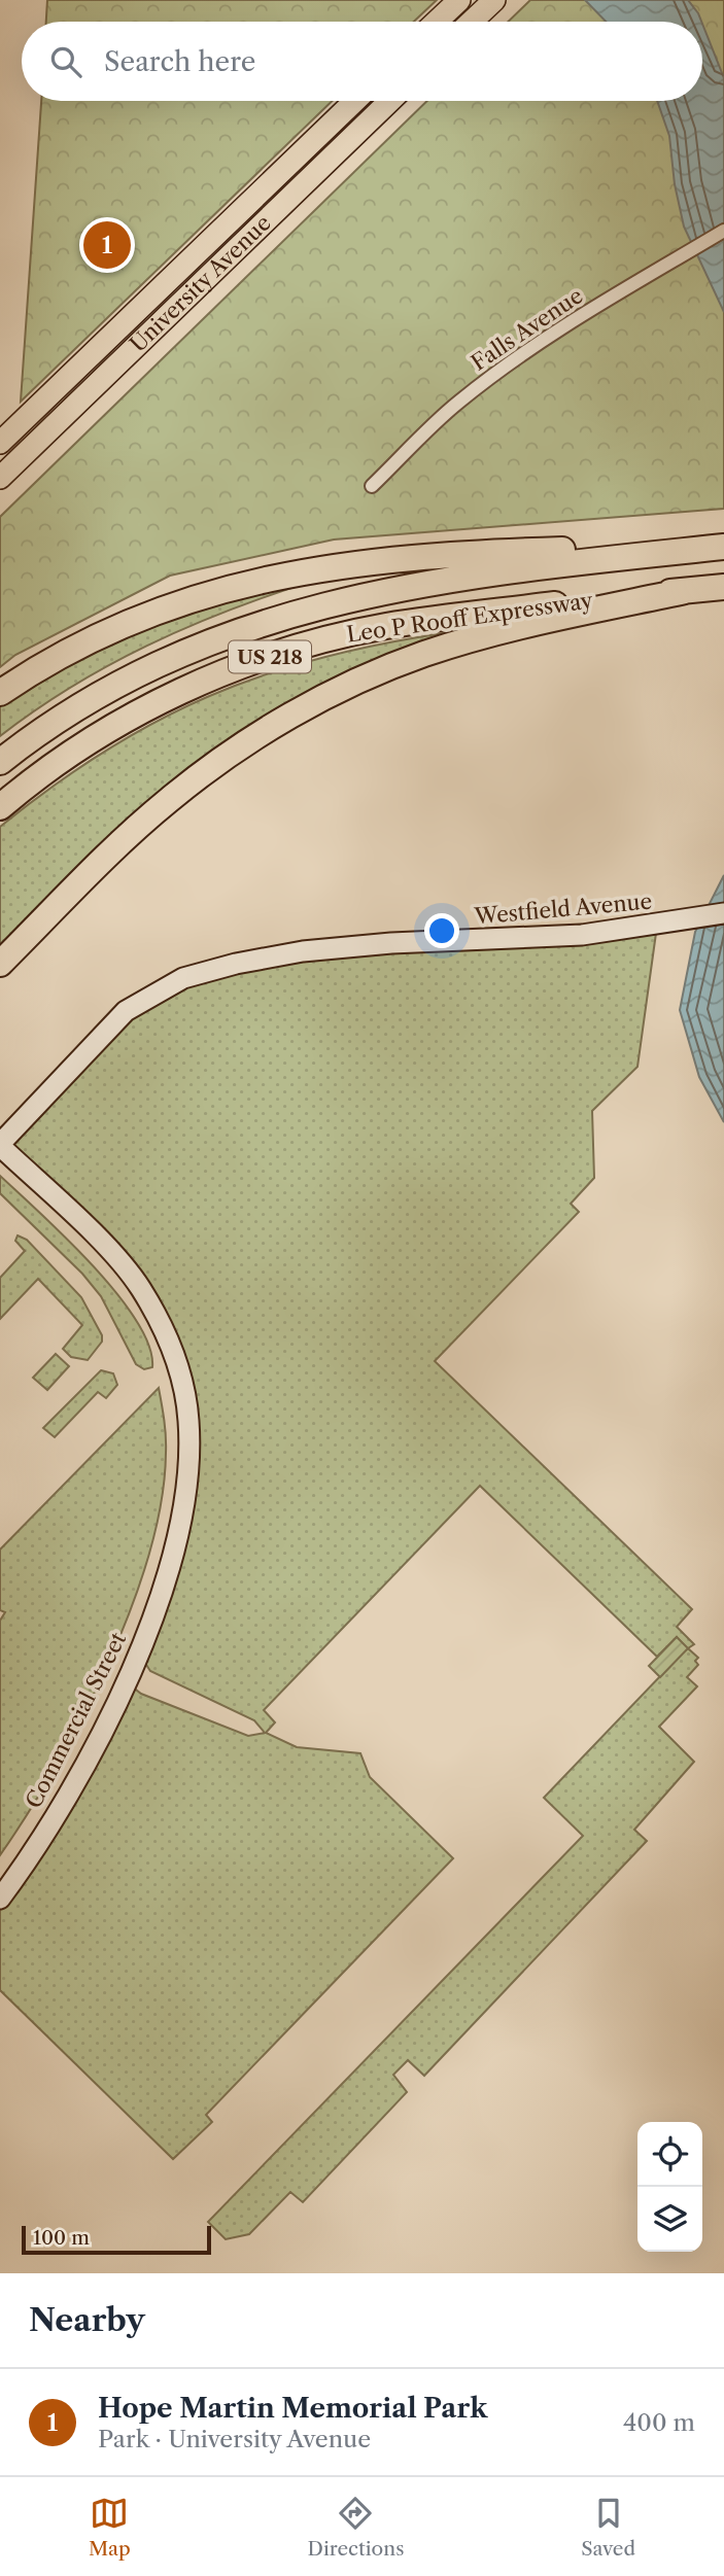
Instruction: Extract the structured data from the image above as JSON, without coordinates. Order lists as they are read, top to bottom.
{
  "streets": {
    "highway": ["Leo P Rooff Expressway", "US 218"],
    "main road": ["University Avenue"],
    "street": ["Falls Avenue", "Westfield Avenue", "Commercial Street"]
  },
  "crossings": [
    ["Westfield Avenue", "Commercial Street"]
  ],
  "scale_bar": "100 m",
  "page": {
    "search": "Search here",
    "pins": "1",
    "scale": "100 m",
    "heading": "Nearby",
    "list": [
      {
        "mark": "1",
        "name": "Hope Martin Memorial Park",
        "note": "Park · University Avenue",
        "value": "400 m"
      }
    ],
    "nav": ["Map", "Directions", "Saved"]
  }
}
